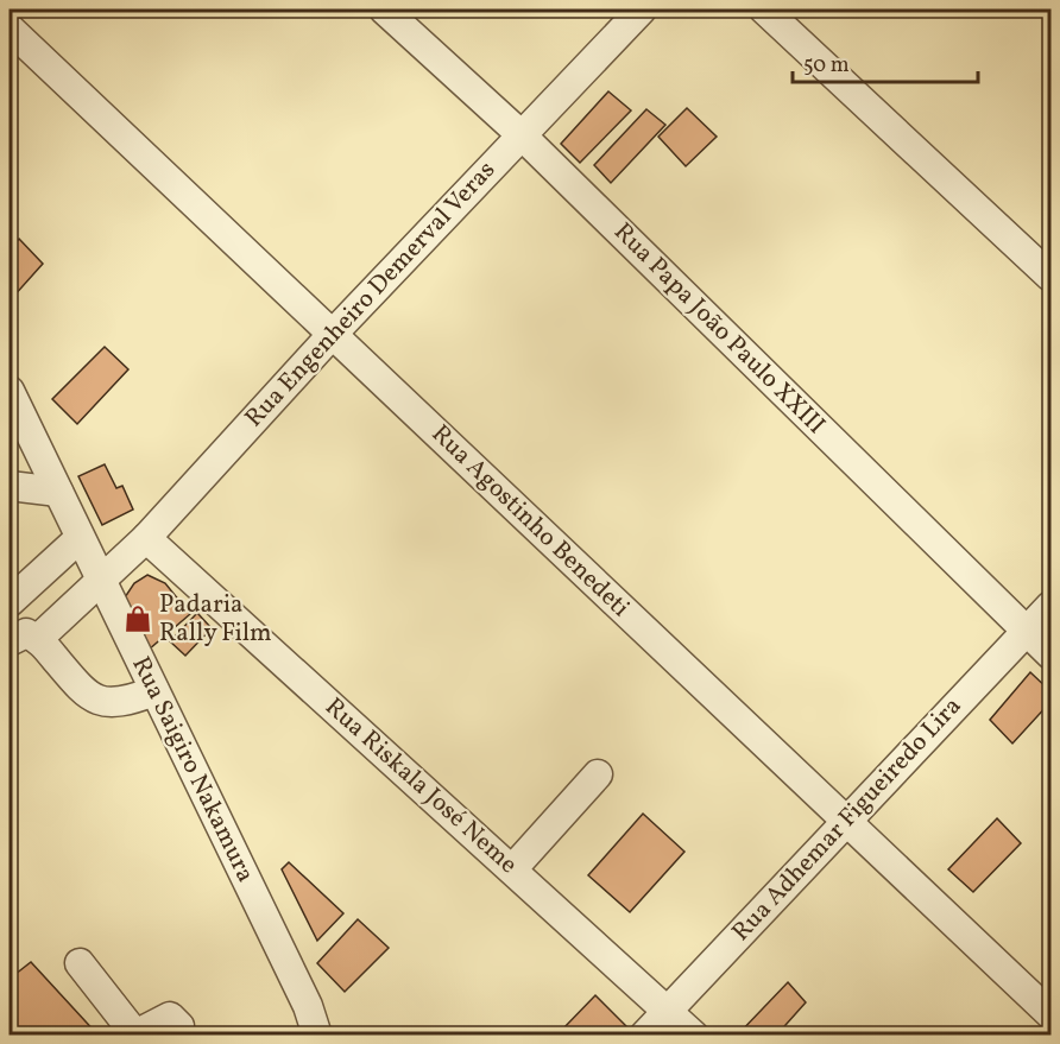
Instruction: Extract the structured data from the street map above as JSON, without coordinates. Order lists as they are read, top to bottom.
{
  "streets": {
    "street": [
      "Rua Engenheiro Demerval Veras",
      "Rua Papa João Paulo XXIII",
      "Rua Agostinho Benedeti",
      "Rua Saigiro Nakamura",
      "Rua Riskala José Neme",
      "Rua Adhemar Figueiredo Lira"
    ]
  },
  "crossings": [
    ["Rua Engenheiro Demerval Veras", "Rua Papa João Paulo XXIII"],
    ["Rua Engenheiro Demerval Veras", "Rua Agostinho Benedeti"],
    ["Rua Engenheiro Demerval Veras", "Rua Saigiro Nakamura"],
    ["Rua Engenheiro Demerval Veras", "Rua Riskala José Neme"],
    ["Rua Papa João Paulo XXIII", "Rua Adhemar Figueiredo Lira"],
    ["Rua Agostinho Benedeti", "Rua Adhemar Figueiredo Lira"],
    ["Rua Riskala José Neme", "Rua Adhemar Figueiredo Lira"]
  ],
  "places": {
    "shop": ["Padaria Rally Film"]
  },
  "scale_bar": "50 m"
}
